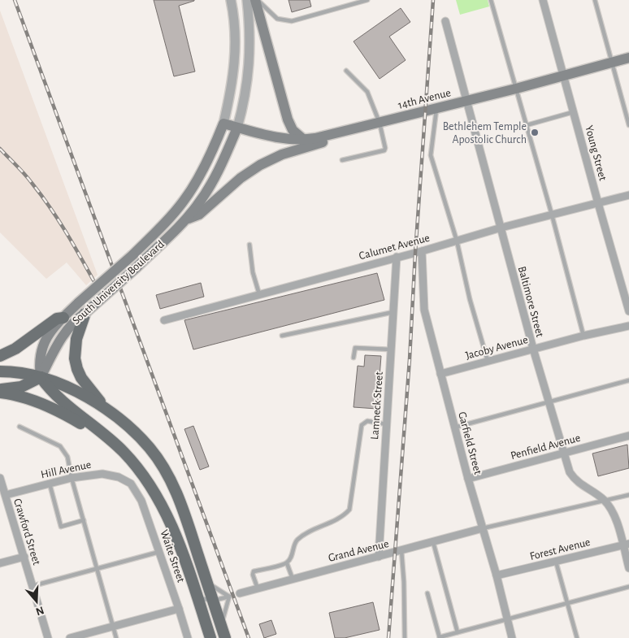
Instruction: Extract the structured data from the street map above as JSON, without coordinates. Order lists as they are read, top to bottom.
{
  "streets": {
    "main road": ["14th Avenue", "South University Boulevard"],
    "street": [
      "Young Street",
      "Calumet Avenue",
      "Baltimore Street",
      "Jacoby Avenue",
      "Lamneck Street",
      "Garfield Street",
      "Penfield Avenue",
      "Hill Avenue",
      "Crawford Street",
      "Forest Avenue",
      "Grand Avenue",
      "Waite Street"
    ]
  },
  "crossings": [
    ["14th Avenue", "Young Street"],
    ["14th Avenue", "South University Boulevard"],
    ["14th Avenue", "Baltimore Street"],
    ["Young Street", "Calumet Avenue"],
    ["Calumet Avenue", "Baltimore Street"],
    ["Calumet Avenue", "Lamneck Street"],
    ["Calumet Avenue", "Garfield Street"],
    ["Baltimore Street", "Jacoby Avenue"],
    ["Baltimore Street", "Penfield Avenue"],
    ["Baltimore Street", "Forest Avenue"],
    ["Jacoby Avenue", "Garfield Street"],
    ["Lamneck Street", "Grand Avenue"],
    ["Garfield Street", "Penfield Avenue"],
    ["Garfield Street", "Forest Avenue"],
    ["Garfield Street", "Grand Avenue"],
    ["Hill Avenue", "Crawford Street"],
    ["Hill Avenue", "Waite Street"]
  ],
  "places": ["Bethlehem Temple Apostolic Church"],
  "north": "bottom"
}
